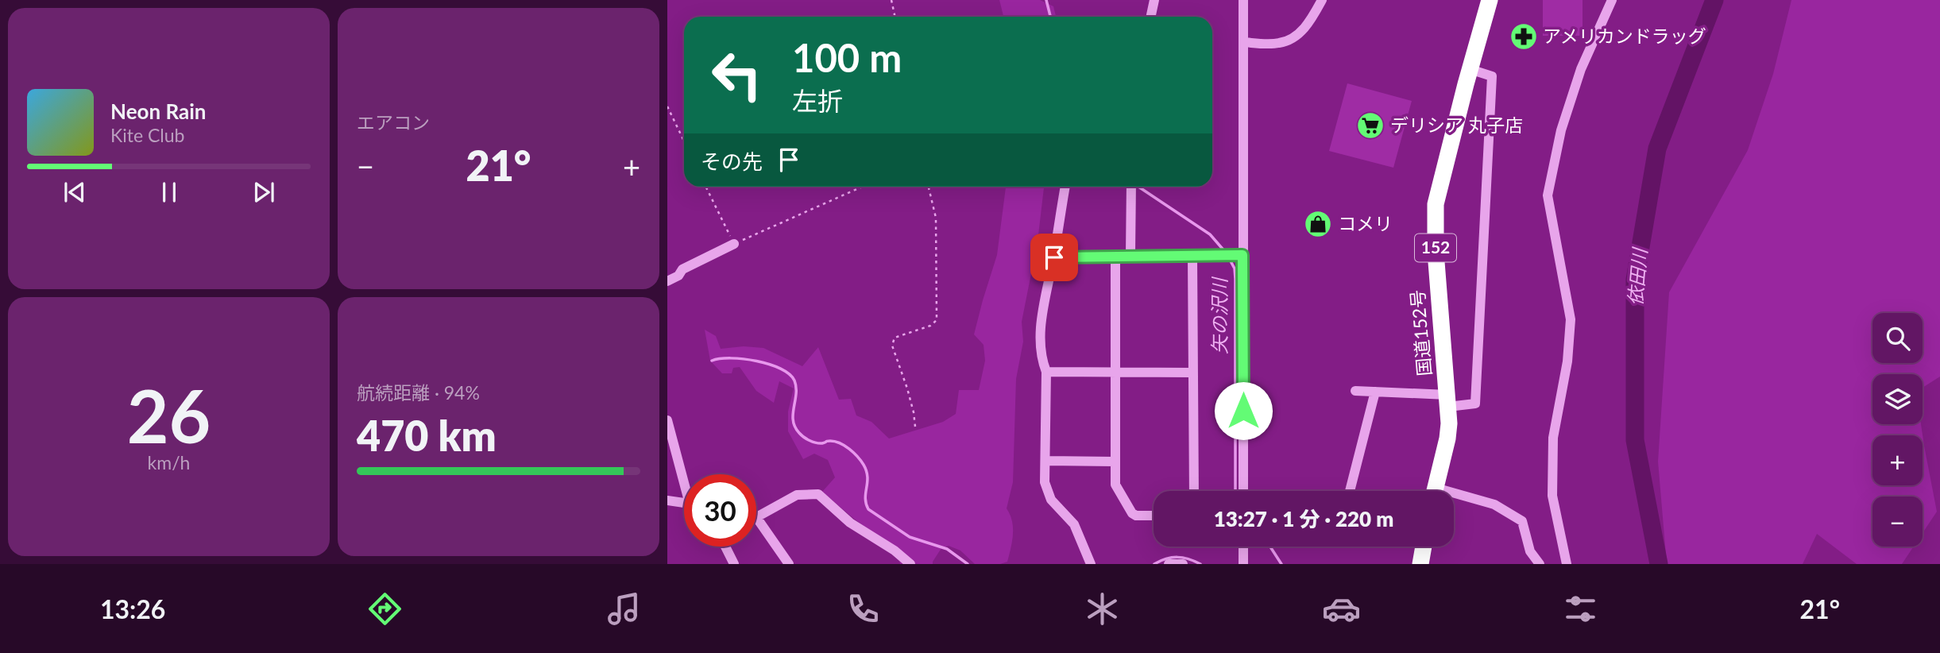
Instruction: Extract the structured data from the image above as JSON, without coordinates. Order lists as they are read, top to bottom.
{
  "streets": {
    "highway": ["152", "国道152号"]
  },
  "water": ["依田川", "矢の沢川"],
  "places": {
    "pharmacy": ["アメリカンドラッグ"],
    "supermarket": ["デリシア 丸子店"],
    "shop": ["コメリ"]
  },
  "page": {
    "tile": [
      "エアコン",
      ["26", "km/h"],
      ["航続距離 · 94%", "470 km"]
    ],
    "turn": ["100 m", "左折"],
    "song": ["Neon Rain", "Kite Club"],
    "then": "その先",
    "heat": ["−", "21°", "+"],
    "map_buttons": ["+", "−"],
    "limit": "30",
    "trip": "13:27 · 1 分 · 220 m",
    "tabs": ["13:26", "21°"]
  }
}
